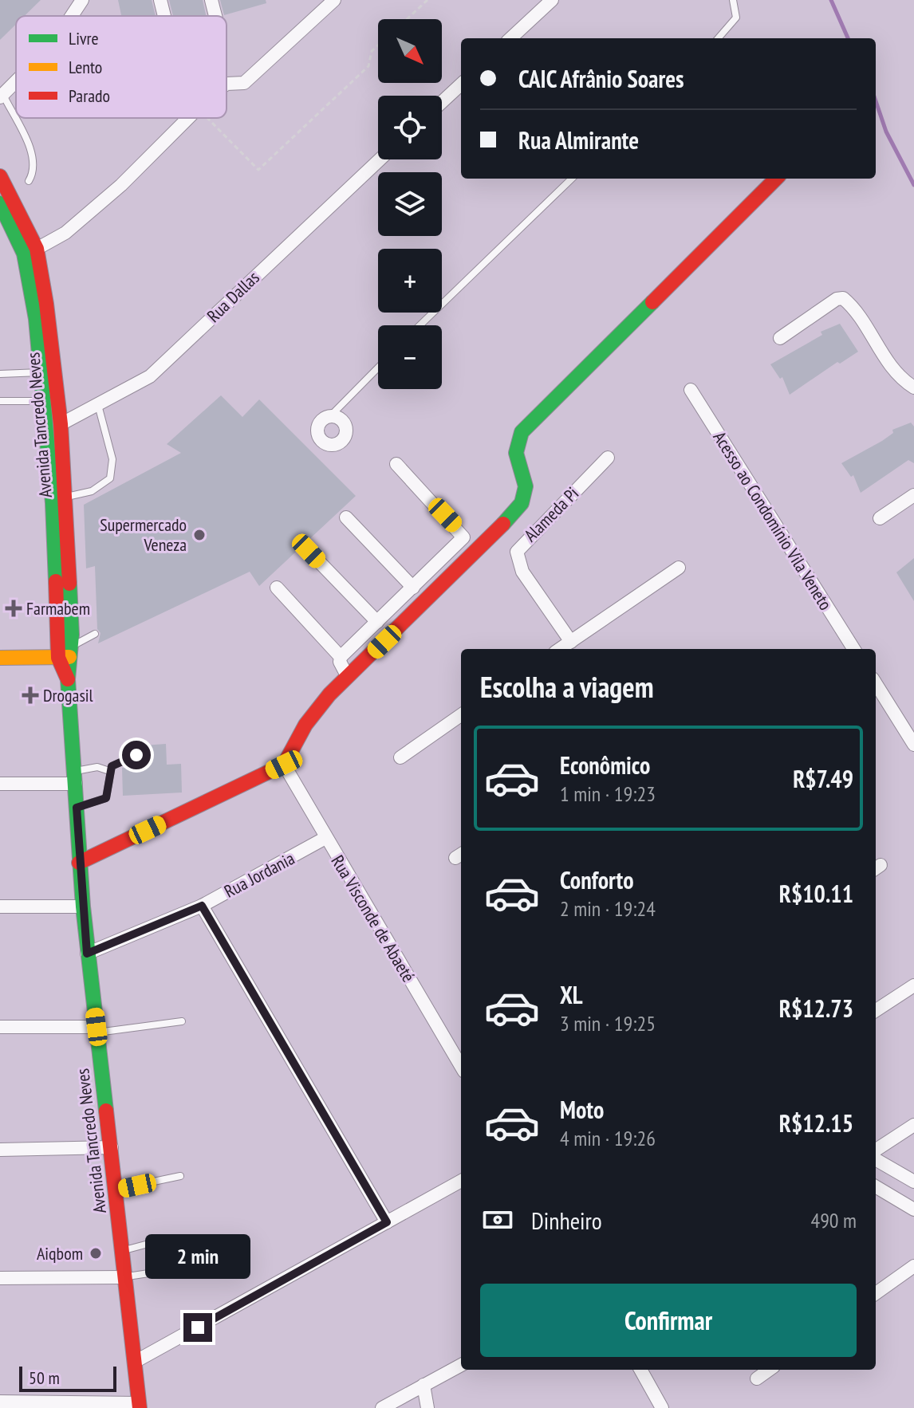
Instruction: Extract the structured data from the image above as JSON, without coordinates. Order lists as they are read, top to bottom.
{
  "streets": {
    "main road": ["Avenida Tancredo Neves"],
    "street": [
      "Rua Dallas",
      "Alameda Pi",
      "Acesso ao Condomínio Vila Veneto",
      "Rua Jordania",
      "Rua Visconde de Abaeté"
    ]
  },
  "crossings": [
    ["Rua Dallas", "Avenida Tancredo Neves"],
    ["Avenida Tancredo Neves", "Rua Jordania"],
    ["Rua Jordania", "Rua Visconde de Abaeté"]
  ],
  "places": {
    "other": ["Supermercado Veneza", "Aiqbom"],
    "health": ["Farmabem", "Drogasil"]
  },
  "legend": ["Livre", "Lento", "Parado"],
  "scale_bar": "50 m",
  "north": "bottom right",
  "page": {
    "map_buttons": ["+", "−"],
    "banner": ["CAIC Afrânio Soares", "Rua Almirante"],
    "heading": "Escolha a viagem",
    "list": [
      {
        "name": "Econômico",
        "note": "1 min · 19:23",
        "value": "R$7.49"
      },
      {
        "name": "Conforto",
        "note": "2 min · 19:24",
        "value": "R$10.11"
      },
      {
        "name": "XL",
        "note": "3 min · 19:25",
        "value": "R$12.73"
      },
      {
        "name": "Moto",
        "note": "4 min · 19:26",
        "value": "R$12.15"
      }
    ],
    "pay": ["Dinheiro", "490 m"],
    "bubble": "2 min",
    "buttons": "Confirmar",
    "scale": "50 m"
  }
}
